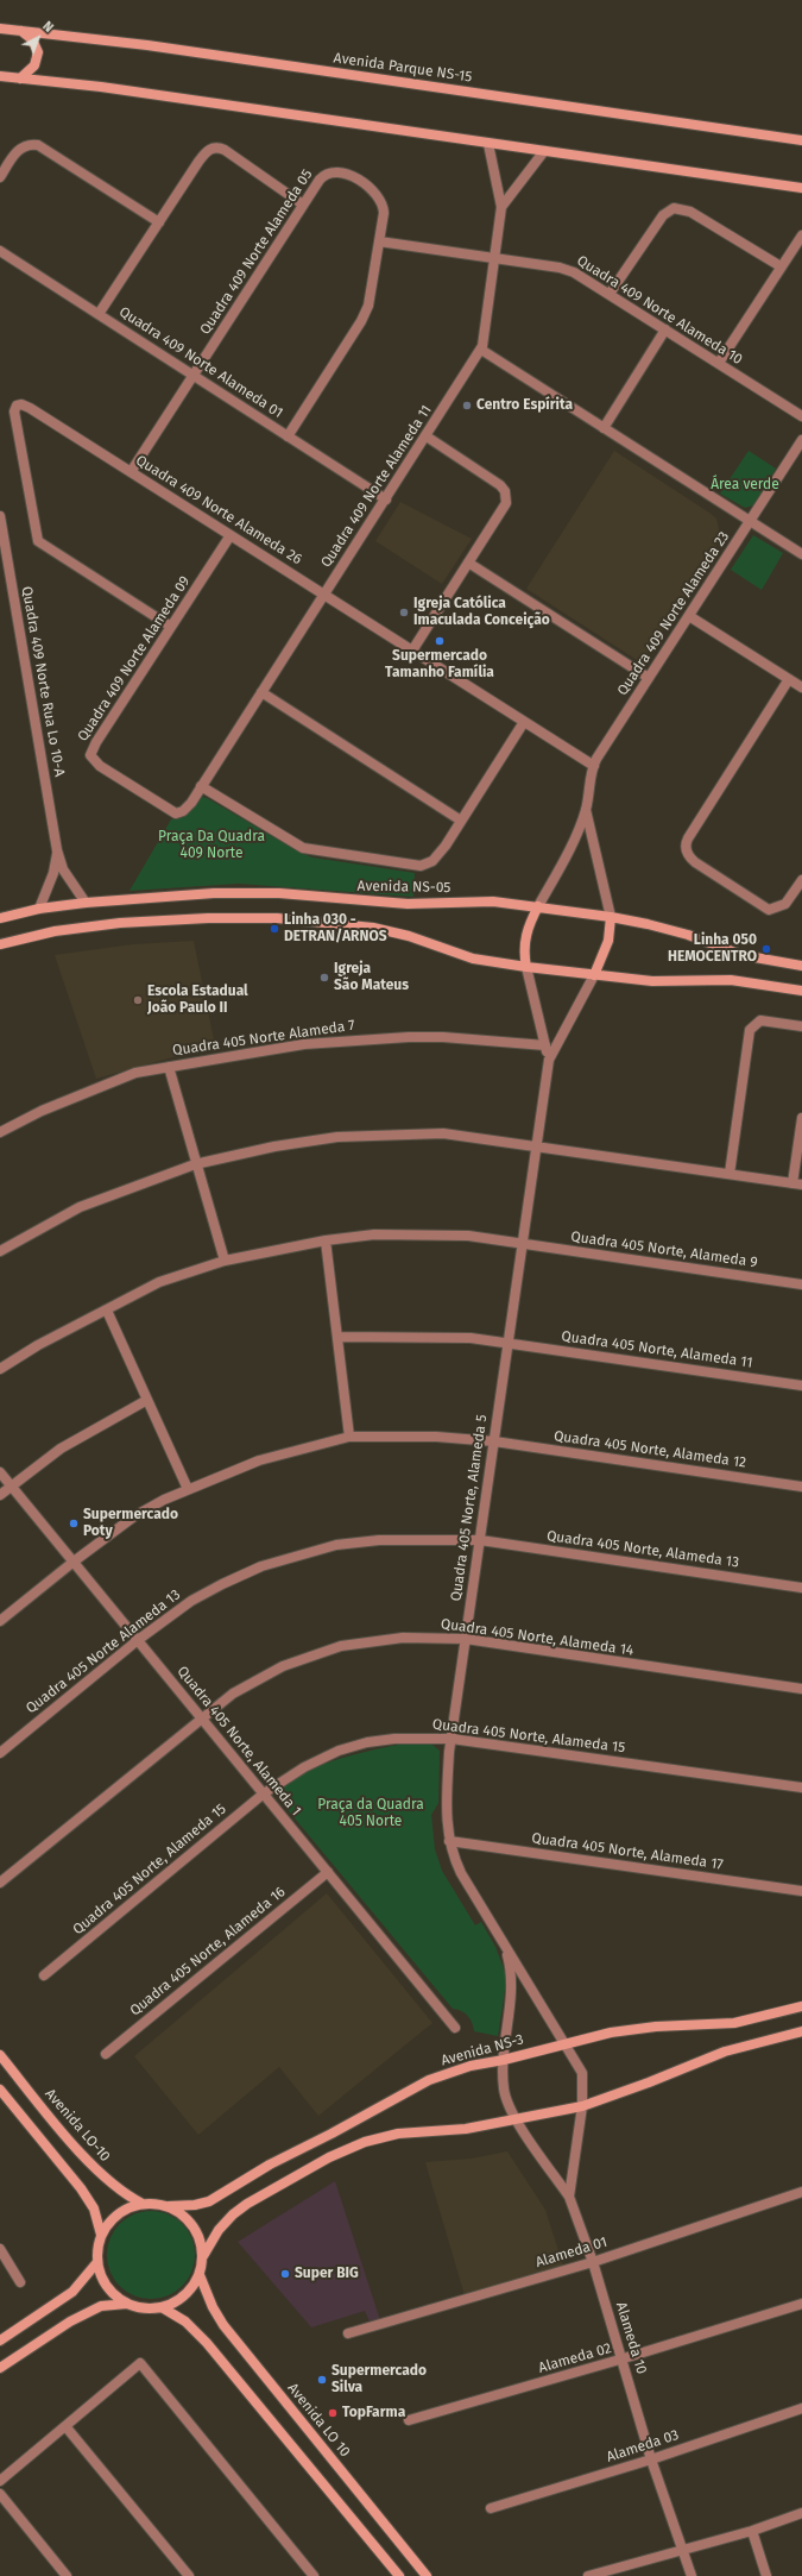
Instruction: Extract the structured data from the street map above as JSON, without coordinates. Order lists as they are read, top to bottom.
{
  "streets": {
    "street": [
      "Avenida Parque NS-15",
      "Quadra 409 Norte Alameda 05",
      "Quadra 409 Norte Alameda 10",
      "Quadra 409 Norte Alameda 01",
      "Quadra 409 Norte Alameda 11",
      "Quadra 409 Norte Alameda 26",
      "Quadra 409 Norte Alameda 23",
      "Quadra 409 Norte Alameda 09",
      "Quadra 409 Norte Rua Lo 10-A",
      "Avenida NS-05",
      "Quadra 405 Norte Alameda 7",
      "Quadra 405 Norte, Alameda 9",
      "Quadra 405 Norte, Alameda 11",
      "Quadra 405 Norte, Alameda 12",
      "Quadra 405 Norte, Alameda 5",
      "Quadra 405 Norte, Alameda 13",
      "Quadra 405 Norte, Alameda 14",
      "Quadra 405 Norte Alameda 13",
      "Quadra 405 Norte, Alameda 15",
      "Quadra 405 Norte, Alameda 1",
      "Quadra 405 Norte, Alameda 17",
      "Quadra 405 Norte, Alameda 16",
      "Avenida NS-3",
      "Avenida LO-10",
      "Alameda 01",
      "Alameda 10",
      "Alameda 02",
      "Avenida LO 10",
      "Alameda 03"
    ]
  },
  "crossings": [
    ["Quadra 409 Norte Alameda 05", "Quadra 409 Norte Alameda 10"],
    ["Quadra 409 Norte Alameda 05", "Quadra 409 Norte Alameda 01"],
    ["Quadra 409 Norte Alameda 05", "Quadra 409 Norte Alameda 26"],
    ["Quadra 409 Norte Alameda 10", "Quadra 409 Norte Alameda 11"],
    ["Quadra 409 Norte Alameda 01", "Quadra 409 Norte Alameda 11"],
    ["Quadra 409 Norte Alameda 11", "Quadra 409 Norte Alameda 26"],
    ["Quadra 409 Norte Alameda 11", "Quadra 409 Norte Alameda 09"],
    ["Quadra 409 Norte Alameda 26", "Quadra 409 Norte Alameda 23"],
    ["Quadra 409 Norte Alameda 26", "Quadra 409 Norte Alameda 09"],
    ["Quadra 409 Norte Alameda 23", "Avenida NS-05"],
    ["Quadra 409 Norte Rua Lo 10-A", "Avenida NS-05"],
    ["Quadra 405 Norte, Alameda 9", "Quadra 405 Norte, Alameda 5"],
    ["Quadra 405 Norte, Alameda 11", "Quadra 405 Norte, Alameda 5"],
    ["Quadra 405 Norte, Alameda 12", "Quadra 405 Norte, Alameda 5"],
    ["Quadra 405 Norte, Alameda 12", "Quadra 405 Norte, Alameda 1"],
    ["Quadra 405 Norte, Alameda 5", "Quadra 405 Norte, Alameda 13"],
    ["Quadra 405 Norte, Alameda 5", "Quadra 405 Norte, Alameda 14"],
    ["Quadra 405 Norte, Alameda 5", "Quadra 405 Norte Alameda 13"],
    ["Quadra 405 Norte, Alameda 5", "Quadra 405 Norte, Alameda 15"],
    ["Quadra 405 Norte, Alameda 5", "Quadra 405 Norte, Alameda 17"],
    ["Quadra 405 Norte, Alameda 5", "Avenida NS-3"],
    ["Quadra 405 Norte, Alameda 5", "Alameda 10"],
    ["Quadra 405 Norte, Alameda 13", "Quadra 405 Norte Alameda 13"],
    ["Quadra 405 Norte, Alameda 14", "Quadra 405 Norte, Alameda 1"],
    ["Quadra 405 Norte Alameda 13", "Quadra 405 Norte, Alameda 1"],
    ["Quadra 405 Norte, Alameda 15", "Quadra 405 Norte, Alameda 1"],
    ["Quadra 405 Norte, Alameda 1", "Quadra 405 Norte, Alameda 16"],
    ["Avenida NS-3", "Avenida LO-10"],
    ["Avenida NS-3", "Alameda 10"],
    ["Avenida NS-3", "Avenida LO 10"],
    ["Avenida LO-10", "Avenida LO 10"],
    ["Alameda 01", "Alameda 10"],
    ["Alameda 10", "Alameda 02"],
    ["Alameda 10", "Alameda 03"]
  ],
  "parks": ["Área verde", "Praça Da Quadra 409 Norte", "Praça da Quadra 405 Norte"],
  "places": [
    "Centro Espírita",
    "Igreja Católica Imaculada Conceição",
    "Supermercado Tamanho Família",
    "Linha 030 - DETRAN/ARNOS",
    "Linha 050 HEMOCENTRO",
    "Igreja São Mateus",
    "Escola Estadual João Paulo II",
    "Supermercado Poty",
    "Super BIG",
    "Supermercado Silva",
    "TopFarma"
  ],
  "north": "top right"
}
